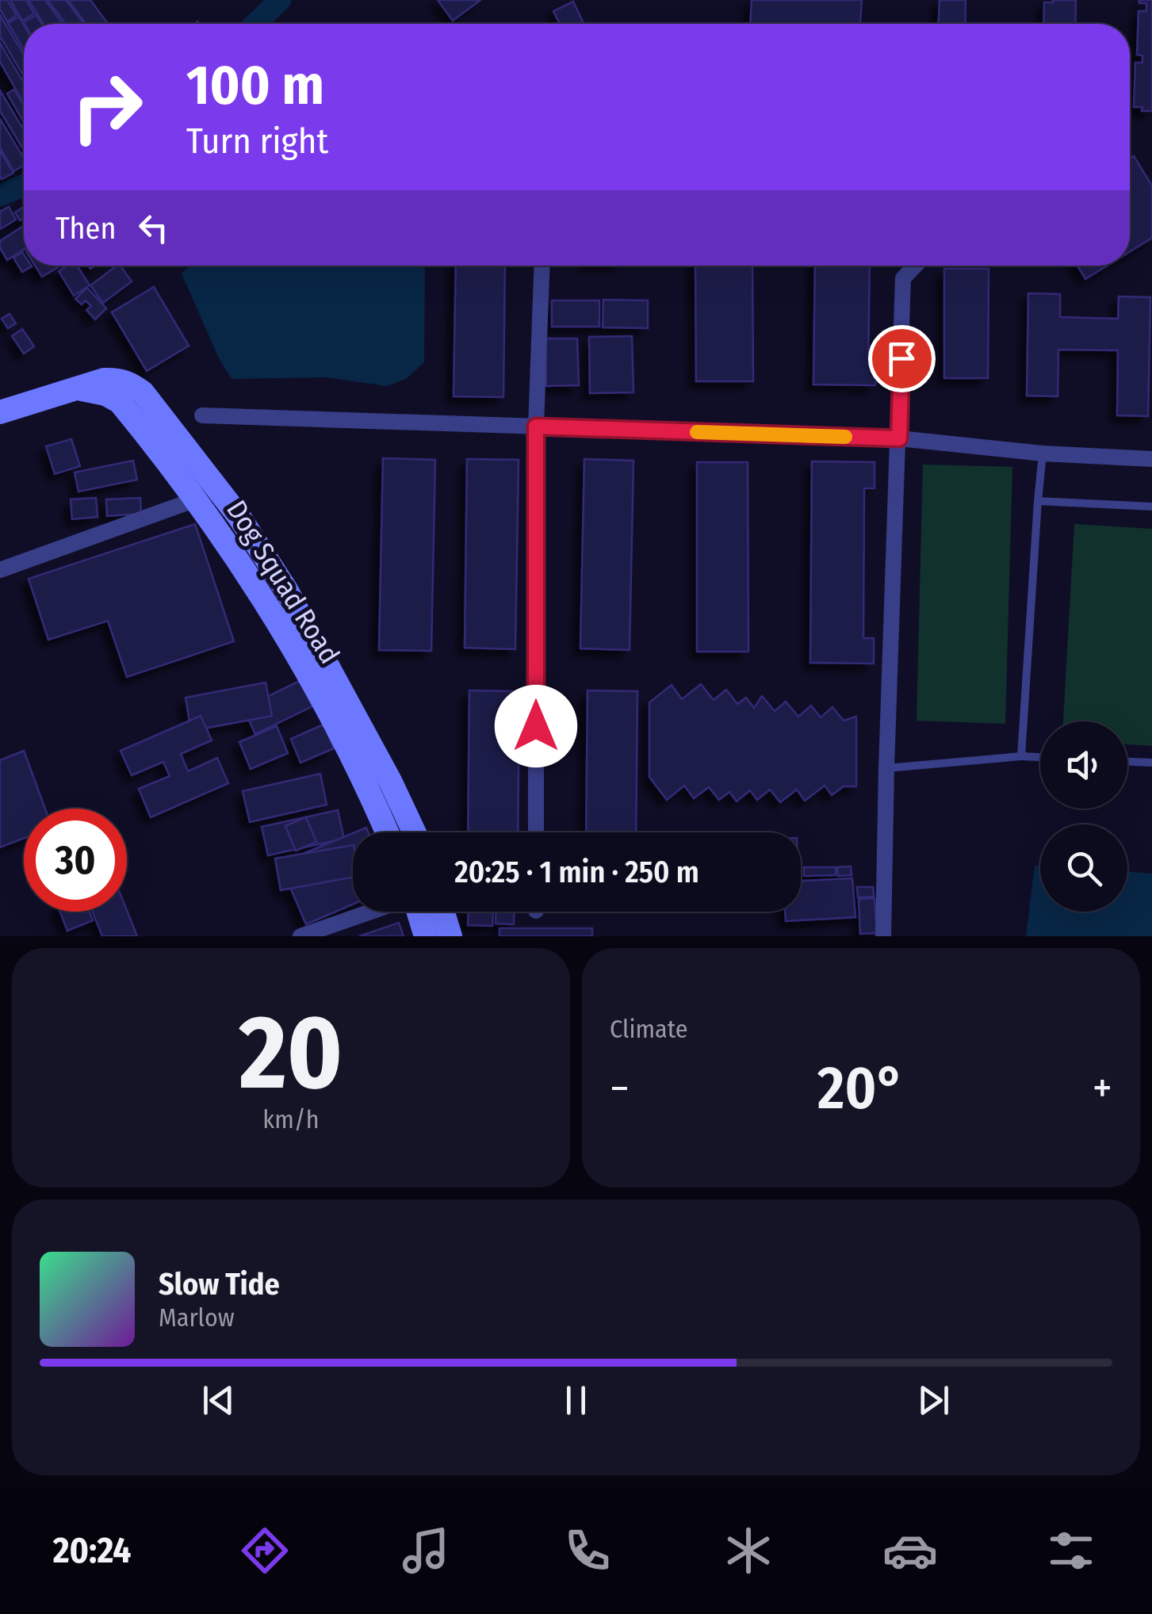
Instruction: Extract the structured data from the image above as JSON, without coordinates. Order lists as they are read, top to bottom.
{
  "streets": {
    "street": ["Dog Squad Road"]
  },
  "page": {
    "turn": ["100 m", "Turn right"],
    "then": "Then",
    "limit": "30",
    "trip": "20:25 · 1 min · 250 m",
    "tile": [
      ["20", "km/h"],
      "Climate"
    ],
    "heat": ["−", "20°", "+"],
    "song": ["Slow Tide", "Marlow"],
    "tabs": "20:24"
  }
}
